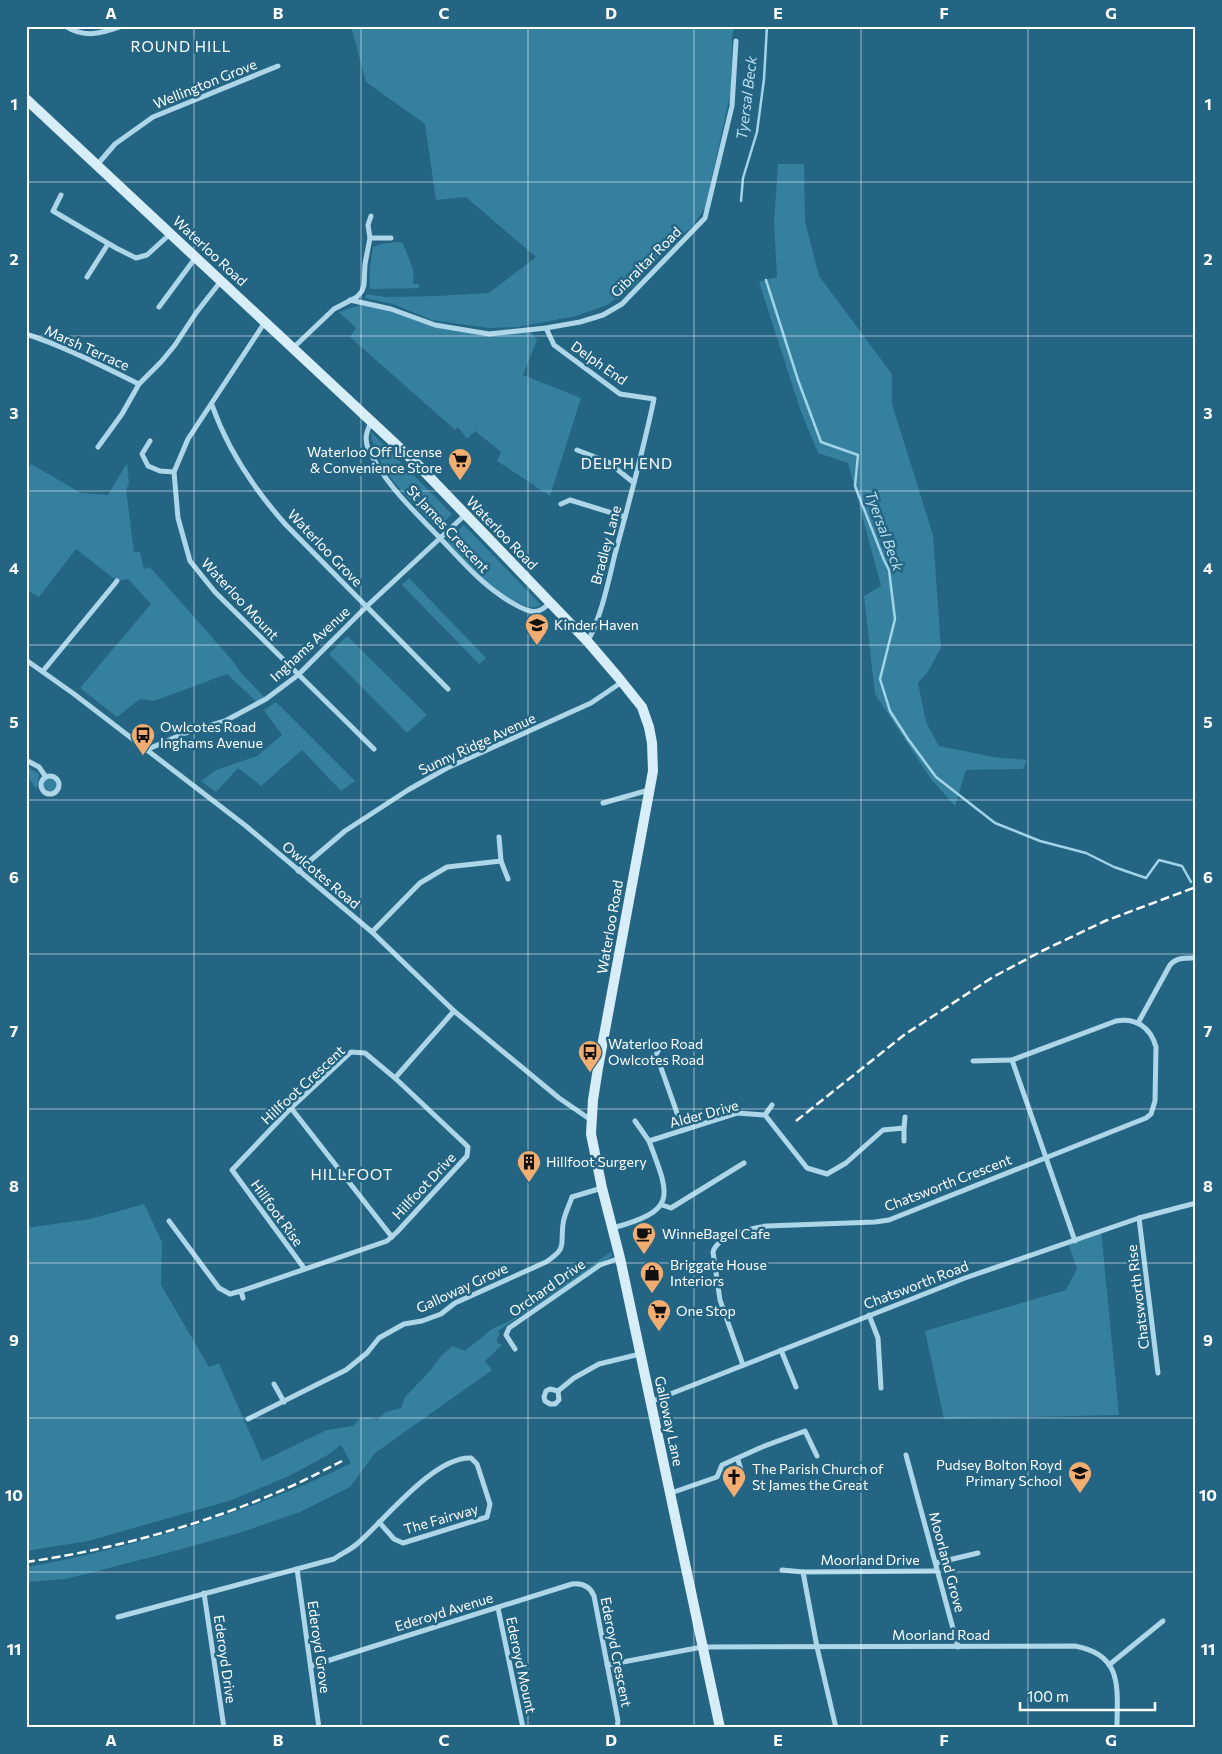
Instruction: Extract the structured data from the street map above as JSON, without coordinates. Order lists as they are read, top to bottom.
{
  "streets": {
    "main road": ["Waterloo Road", "Galloway Lane"],
    "street": [
      "Wellington Grove",
      "Gibraltar Road",
      "Marsh Terrace",
      "Delph End",
      "St James Crescent",
      "Bradley Lane",
      "Waterloo Grove",
      "Waterloo Mount",
      "Inghams Avenue",
      "Sunny Ridge Avenue",
      "Owlcotes Road",
      "Hillfoot Crescent",
      "Alder Drive",
      "Chatsworth Crescent",
      "Hillfoot Drive",
      "Hillfoot Rise",
      "Chatsworth Road",
      "Galloway Grove",
      "Orchard Drive",
      "Chatsworth Rise",
      "The Fairway",
      "Moorland Drive",
      "Moorland Grove",
      "Ederoyd Avenue",
      "Moorland Road",
      "Ederoyd Grove",
      "Ederoyd Crescent",
      "Ederoyd Drive",
      "Ederoyd Mount"
    ]
  },
  "crossings": [
    ["Wellington Grove", "Waterloo Road"],
    ["Waterloo Road", "St James Crescent"],
    ["Waterloo Road", "Bradley Lane"],
    ["Waterloo Road", "Waterloo Mount"],
    ["Waterloo Road", "Inghams Avenue"],
    ["Waterloo Road", "Sunny Ridge Avenue"],
    ["Waterloo Road", "Owlcotes Road"],
    ["Waterloo Road", "Galloway Lane"],
    ["Gibraltar Road", "Delph End"],
    ["Delph End", "Bradley Lane"],
    ["St James Crescent", "Inghams Avenue"],
    ["Waterloo Grove", "Waterloo Mount"],
    ["Waterloo Grove", "Inghams Avenue"],
    ["Waterloo Mount", "Inghams Avenue"],
    ["Inghams Avenue", "Owlcotes Road"],
    ["Sunny Ridge Avenue", "Owlcotes Road"],
    ["Owlcotes Road", "Galloway Lane"],
    ["Hillfoot Crescent", "Hillfoot Drive"],
    ["Hillfoot Crescent", "Hillfoot Rise"],
    ["Chatsworth Crescent", "Chatsworth Road"],
    ["Hillfoot Drive", "Hillfoot Rise"],
    ["Chatsworth Road", "Chatsworth Rise"],
    ["Chatsworth Road", "Galloway Lane"],
    ["Galloway Grove", "Galloway Lane"],
    ["Orchard Drive", "Galloway Lane"],
    ["Galloway Lane", "Moorland Road"],
    ["The Fairway", "Ederoyd Grove"],
    ["The Fairway", "Ederoyd Drive"],
    ["Moorland Drive", "Moorland Grove"],
    ["Moorland Drive", "Moorland Road"],
    ["Moorland Grove", "Moorland Road"],
    ["Ederoyd Avenue", "Ederoyd Grove"],
    ["Ederoyd Avenue", "Ederoyd Crescent"],
    ["Ederoyd Avenue", "Ederoyd Mount"],
    ["Moorland Road", "Ederoyd Crescent"]
  ],
  "districts": ["ROUND HILL", "DELPH END", "HILLFOOT"],
  "water": ["Tyersal Beck"],
  "places": {
    "supermarket": ["Waterloo Off License & Convenience Store", "One Stop"],
    "school or university": ["Kinder Haven", "Pudsey Bolton Royd Primary School"],
    "bus stop": ["Owlcotes Road Inghams Avenue", "Waterloo Road Owlcotes Road"],
    "building": ["Hillfoot Surgery"],
    "cafe": ["WinneBagel Cafe"],
    "shop": ["Briggate House Interiors"],
    "church": ["The Parish Church of St James the Great"]
  },
  "scale_bar": "100 m",
  "grid": {
    "columns": [
      "A",
      "B",
      "C",
      "D",
      "E",
      "F",
      "G"
    ],
    "rows": [
      "1",
      "2",
      "3",
      "4",
      "5",
      "6",
      "7",
      "8",
      "9",
      "10",
      "11"
    ]
  }
}
